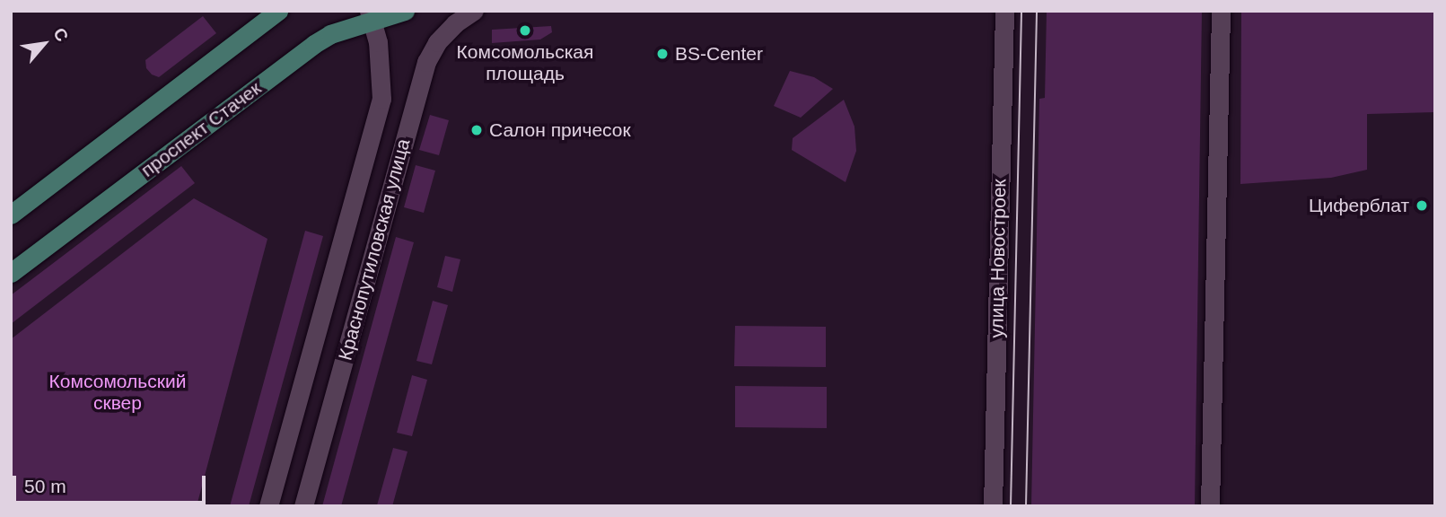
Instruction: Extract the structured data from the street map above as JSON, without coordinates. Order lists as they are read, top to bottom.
{
  "streets": {
    "main road": ["проспект Стачек"],
    "street": ["Краснопутиловская улица", "улица Новостроек"]
  },
  "crossings": [
    ["проспект Стачек", "Краснопутиловская улица"]
  ],
  "parks": ["Комсомольский сквер"],
  "places": [
    "Комсомольская площадь",
    "BS-Сеntеr",
    "Салон причесок",
    "Циферблат"
  ],
  "scale_bar": "50 m",
  "north": "top right"
}
